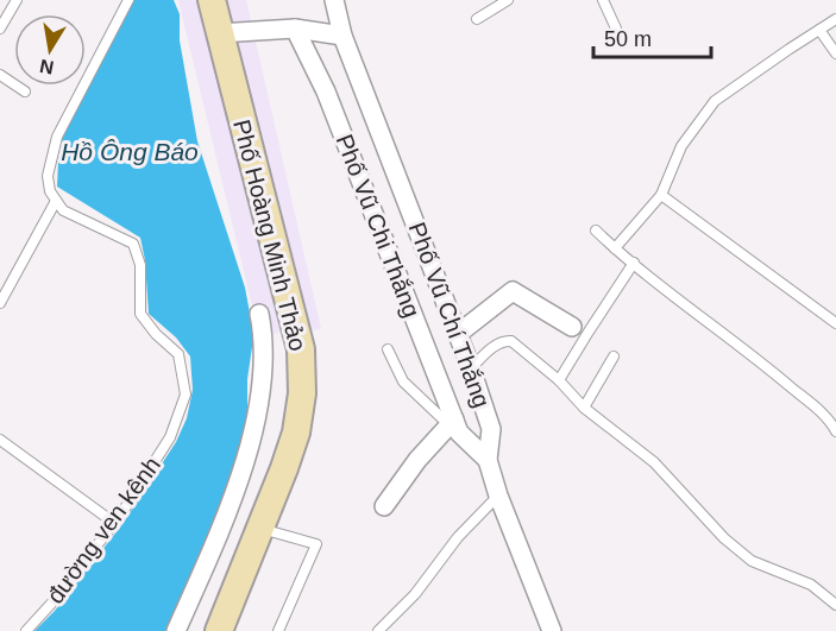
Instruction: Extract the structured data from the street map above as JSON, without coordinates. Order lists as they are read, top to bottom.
{
  "streets": {
    "street": ["Phố Vũ Chi Thắng", "Phố Hoàng Minh Thảo", "Phố Vũ Chí Thắng"],
    "lane": ["đường ven kênh"]
  },
  "crossings": [
    ["Phố Vũ Chi Thắng", "Phố Vũ Chí Thắng"]
  ],
  "water": ["Hồ Ông Báo"],
  "scale_bar": "50 m",
  "north": "bottom"
}
